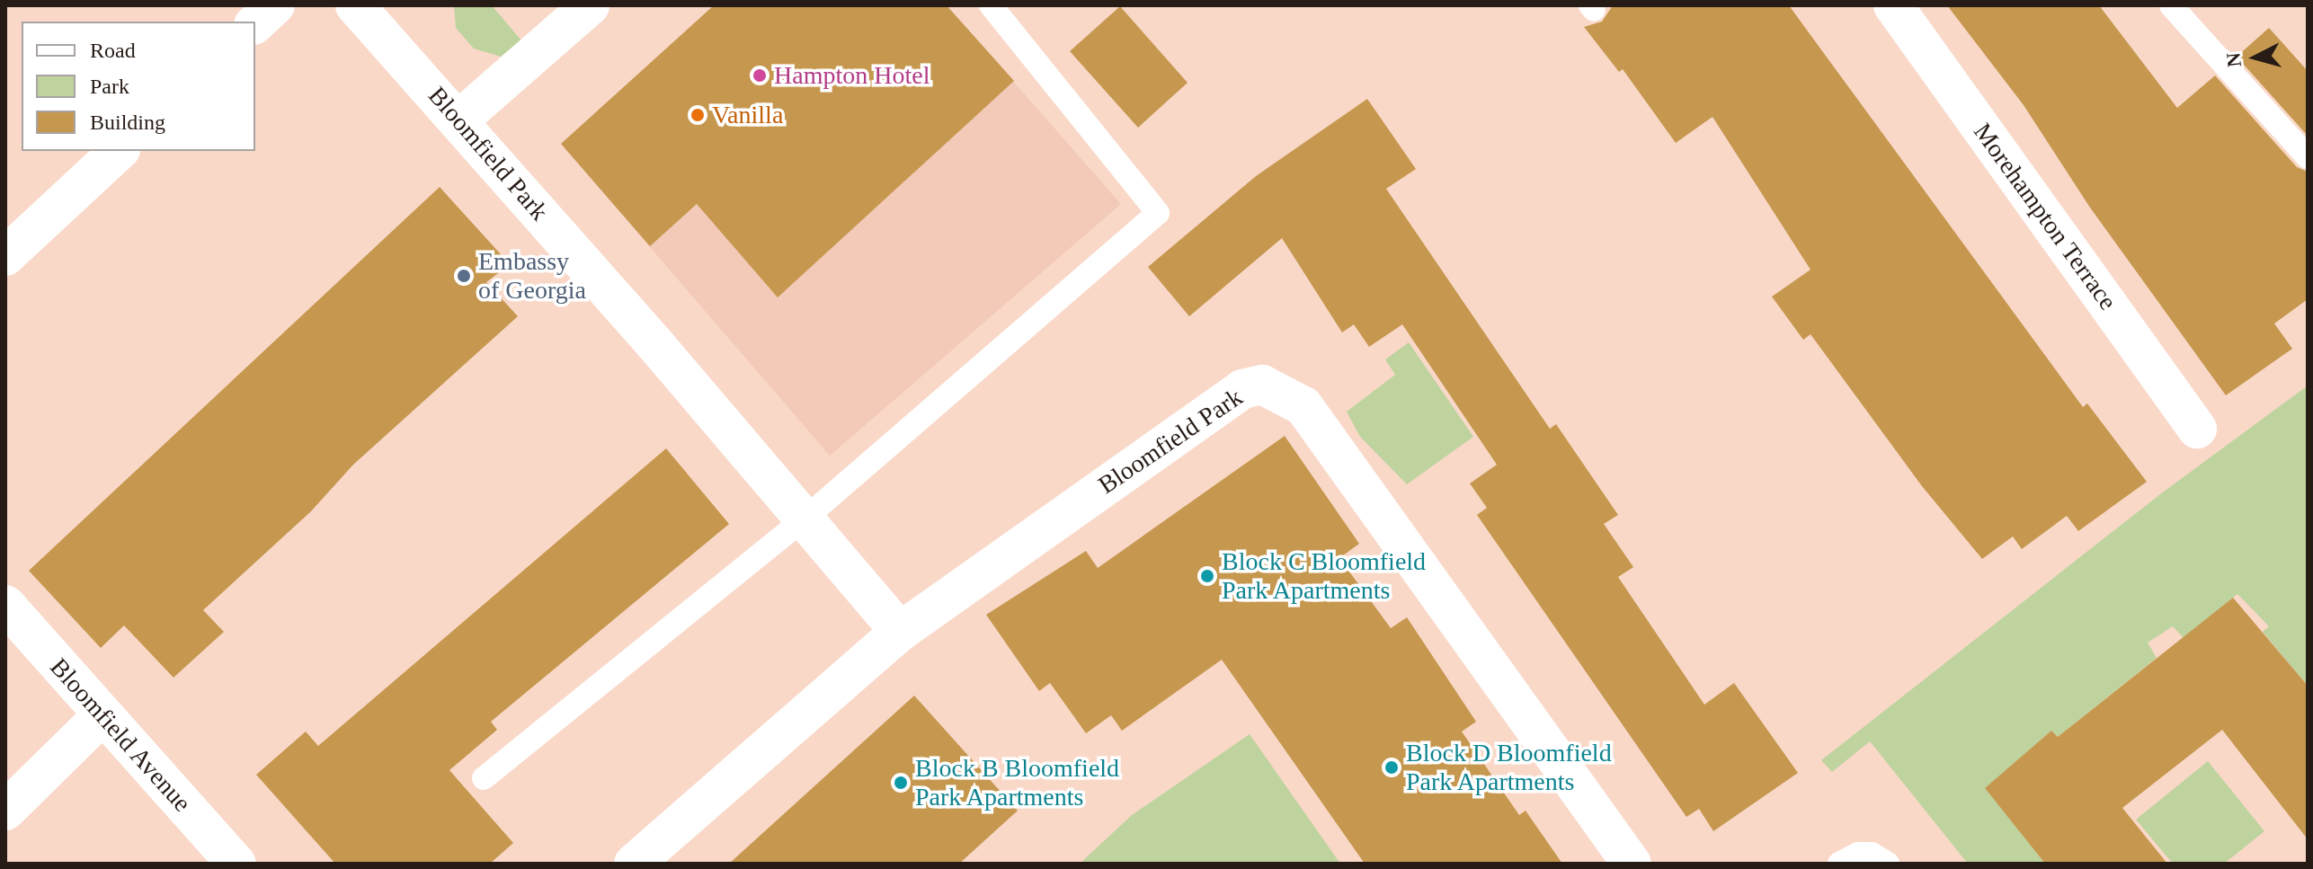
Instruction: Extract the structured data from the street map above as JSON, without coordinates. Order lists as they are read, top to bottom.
{
  "streets": {
    "street": ["Bloomfield Park", "Morehampton Terrace", "Bloomfield Avenue"]
  },
  "places": [
    "Hampton Hotel",
    "Vanilla",
    "Embassy of Georgia",
    "Block C Bloomfield Park Apartments",
    "Block D Bloomfield Park Apartments",
    "Block B Bloomfield Park Apartments"
  ],
  "legend": ["Road", "Park", "Building"],
  "north": "left"
}
